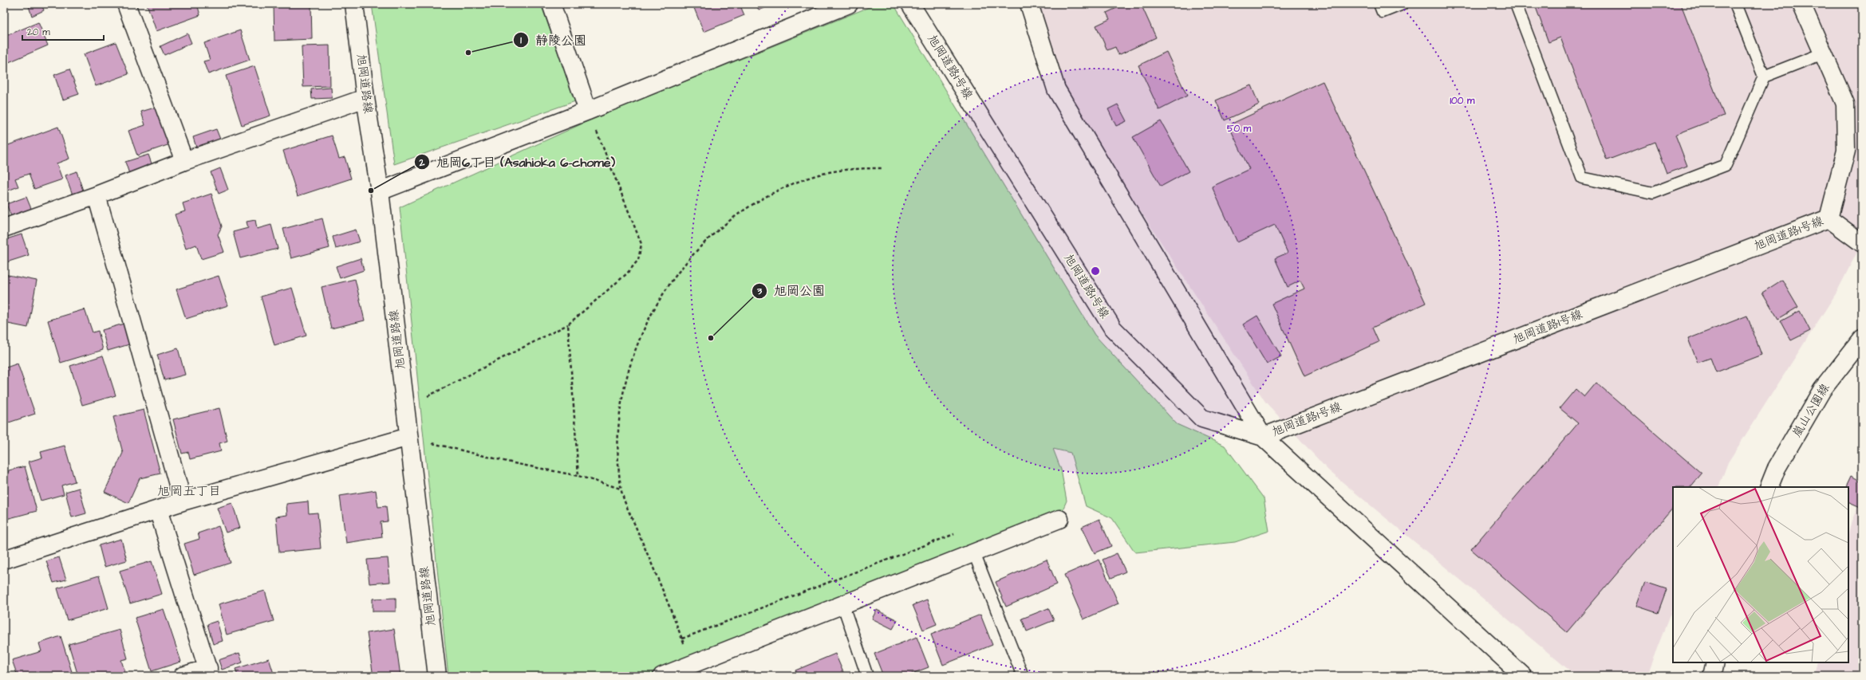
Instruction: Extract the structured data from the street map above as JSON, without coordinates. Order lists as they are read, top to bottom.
{
  "streets": {
    "street": ["旭岡道路1号線", "旭岡道路線", "嵐山公園線"]
  },
  "districts": ["旭岡五丁目"],
  "places": ["静陵公園", "旭岡6丁目 (Asahioka 6-chome)", "旭岡公園"],
  "scale_bar": "20 m",
  "rings": ["100 m", "50 m"]
}
